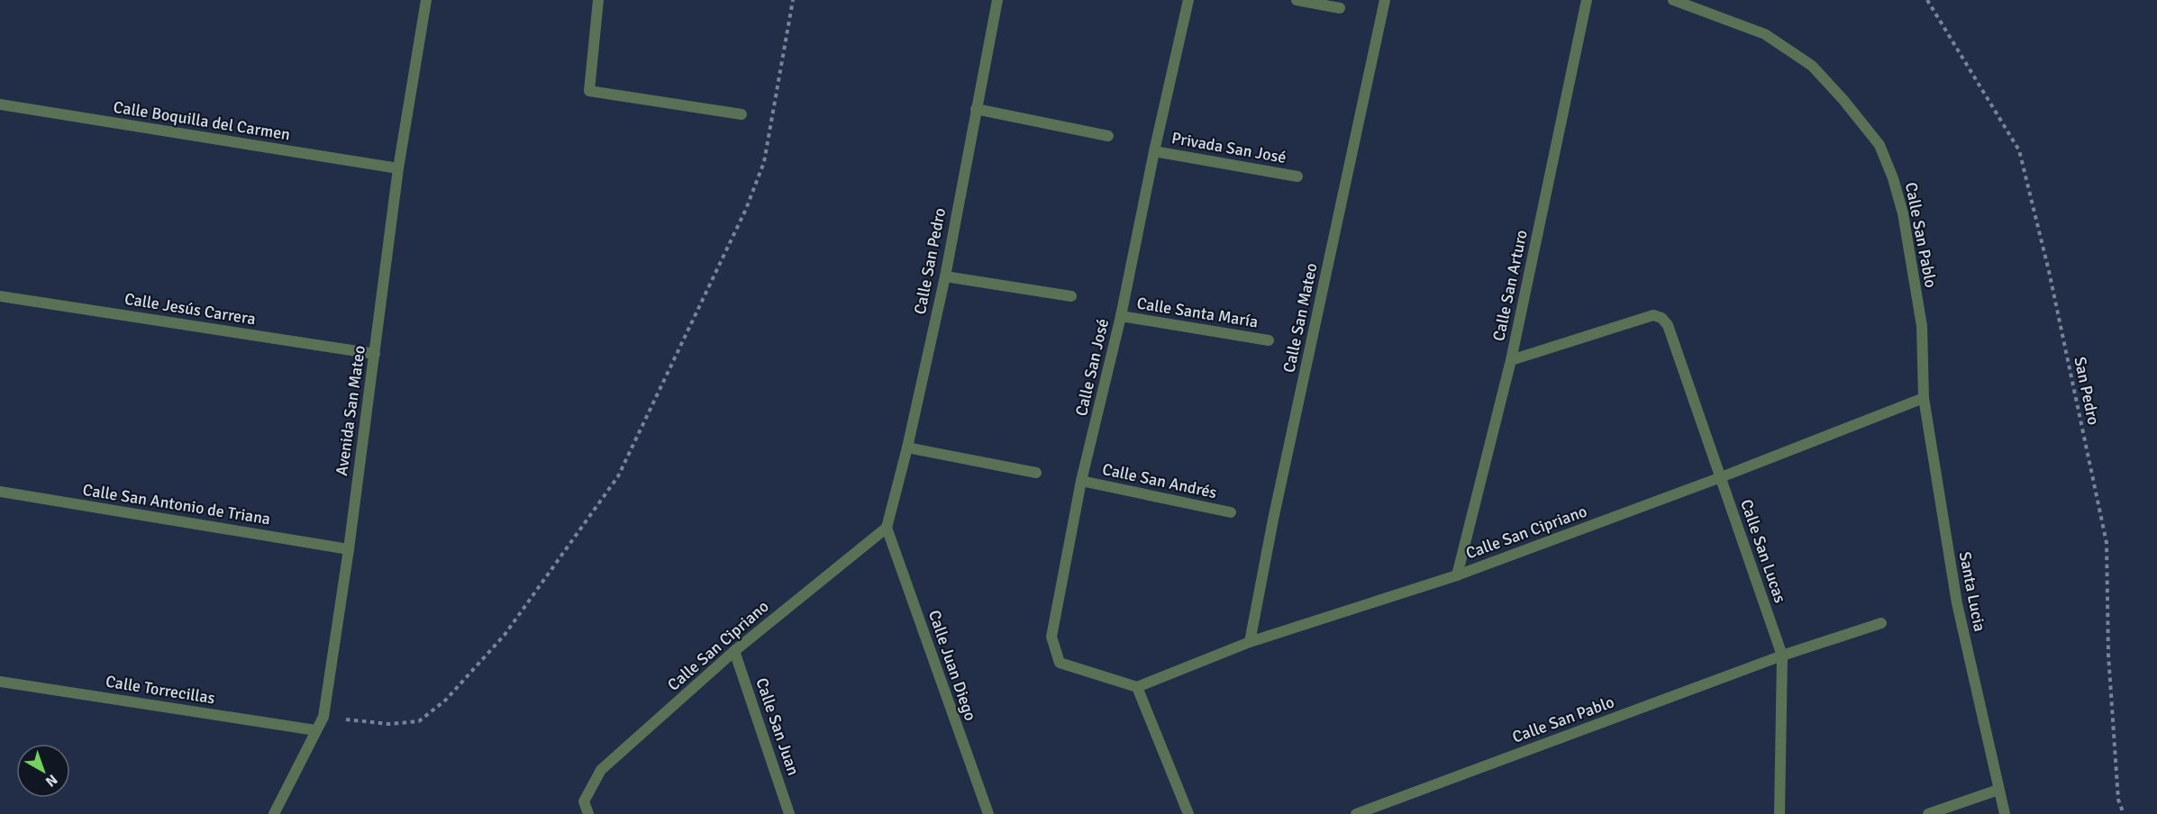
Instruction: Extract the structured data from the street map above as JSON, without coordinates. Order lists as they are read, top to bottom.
{
  "streets": {
    "street": [
      "Calle Boquilla del Carmen",
      "Privada San José",
      "Calle San Pablo",
      "Calle San Pedro",
      "Calle San Arturo",
      "Calle Jesús Carrera",
      "Calle Santa María",
      "Calle San Mateo",
      "Calle San José",
      "Avenida San Mateo",
      "Calle San Andrés",
      "Calle San Antonio de Triana",
      "Calle San Cipriano",
      "Calle San Lucas",
      "Santa Lucia",
      "Calle Juan Diego",
      "Calle Torrecillas",
      "Calle San Juan"
    ],
    "path": ["San Pedro"]
  },
  "crossings": [
    ["Calle Boquilla del Carmen", "Avenida San Mateo"],
    ["Privada San José", "Calle San José"],
    ["Calle San Pablo", "Calle San Cipriano"],
    ["Calle San Pablo", "Calle San Lucas"],
    ["Calle San Pablo", "Santa Lucia"],
    ["Calle San Pedro", "Calle San Cipriano"],
    ["Calle San Pedro", "Calle Juan Diego"],
    ["Calle San Arturo", "Calle San Cipriano"],
    ["Calle San Arturo", "Calle San Lucas"],
    ["Calle Jesús Carrera", "Avenida San Mateo"],
    ["Calle Santa María", "Calle San José"],
    ["Calle San Mateo", "Calle San Cipriano"],
    ["Calle San José", "Calle San Andrés"],
    ["Calle San José", "Calle San Cipriano"],
    ["Avenida San Mateo", "Calle San Antonio de Triana"],
    ["Avenida San Mateo", "Calle Torrecillas"],
    ["Calle San Cipriano", "Calle San Lucas"],
    ["Calle San Cipriano", "Santa Lucia"],
    ["Calle San Cipriano", "Calle Juan Diego"],
    ["Calle San Cipriano", "Calle San Juan"]
  ],
  "north": "bottom right"
}
